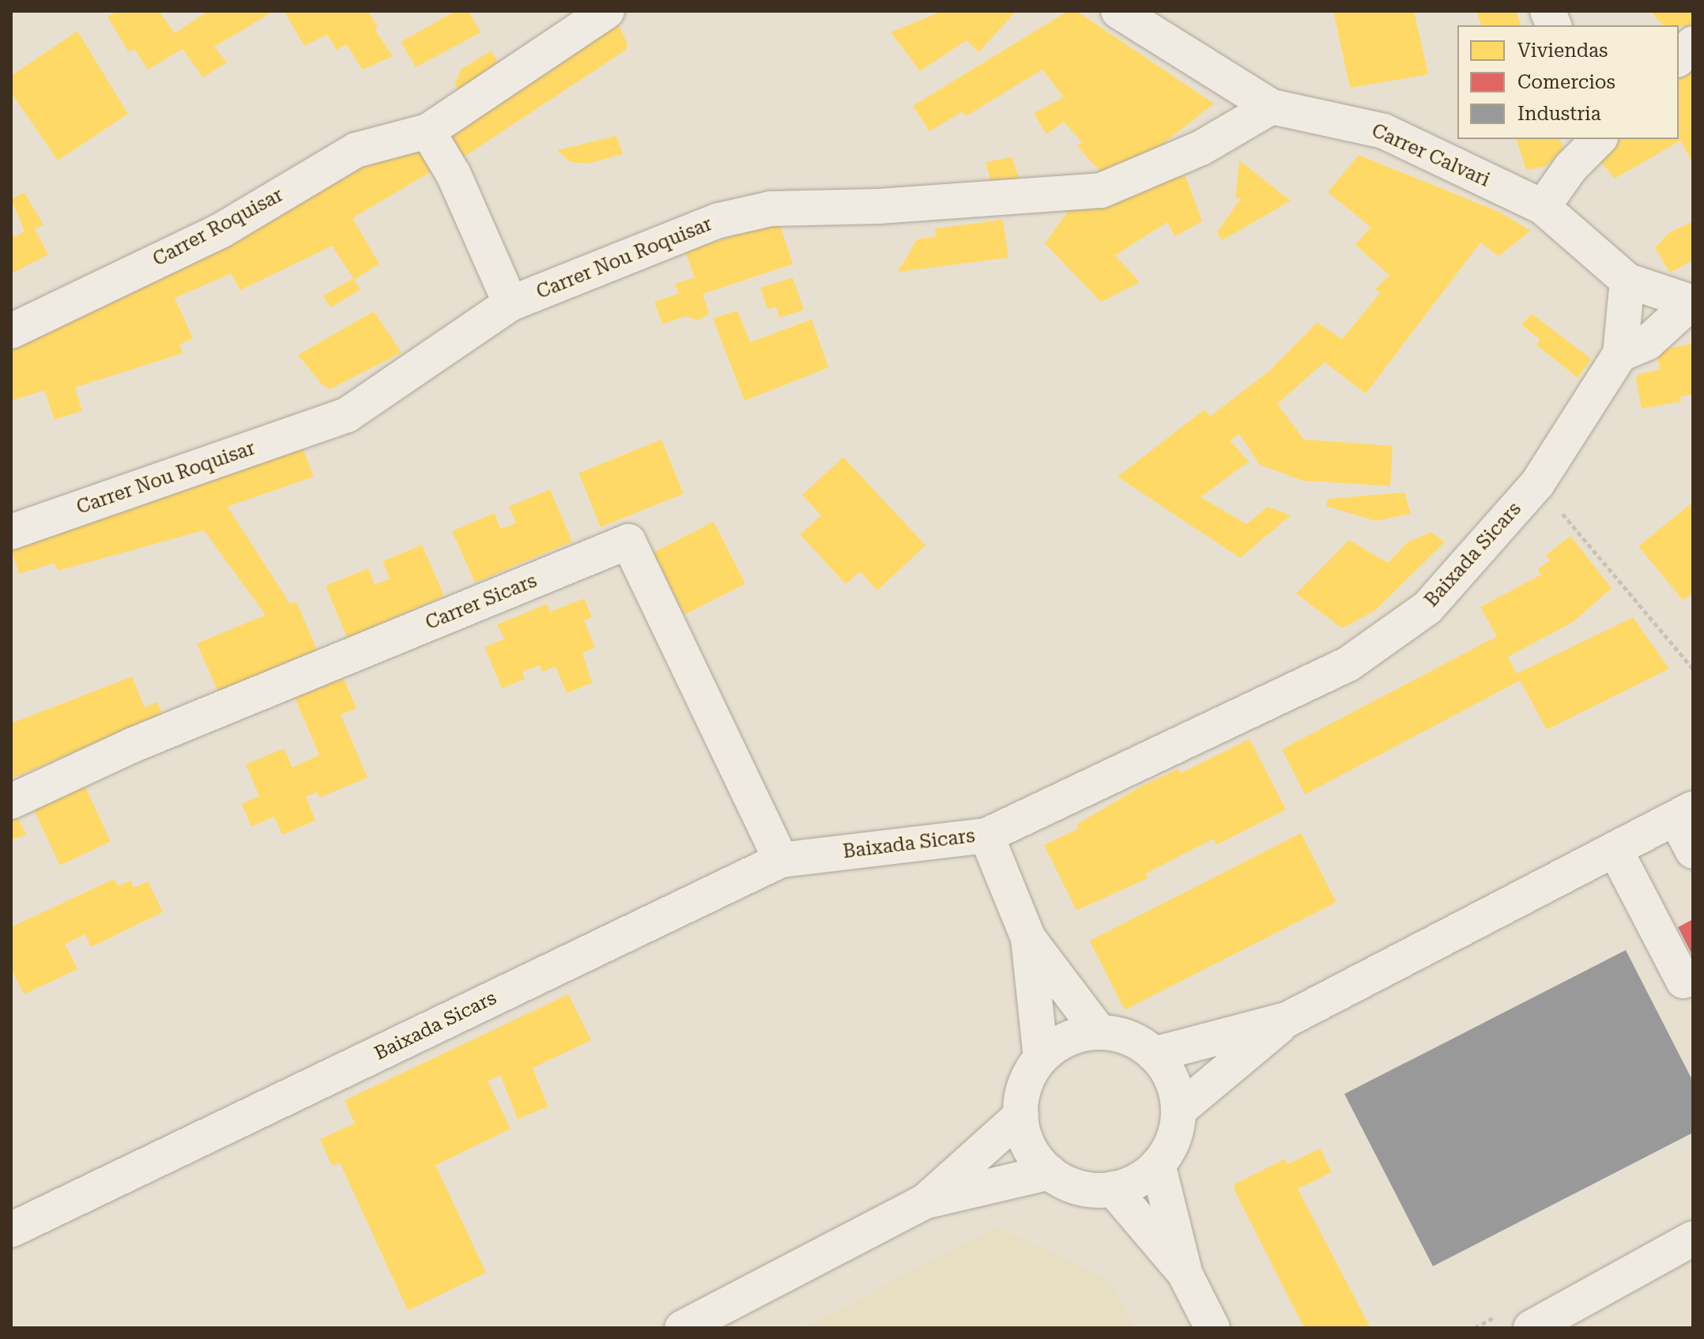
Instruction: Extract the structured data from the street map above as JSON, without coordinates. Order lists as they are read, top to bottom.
{
  "streets": {
    "street": [
      "Carrer Calvari",
      "Carrer Roquisar",
      "Carrer Nou Roquisar",
      "Baixada Sicars",
      "Carrer Sicars"
    ]
  },
  "crossings": [
    ["Carrer Calvari", "Carrer Nou Roquisar"],
    ["Baixada Sicars", "Carrer Sicars"]
  ],
  "legend": ["Viviendas", "Comercios", "Industria"]
}
